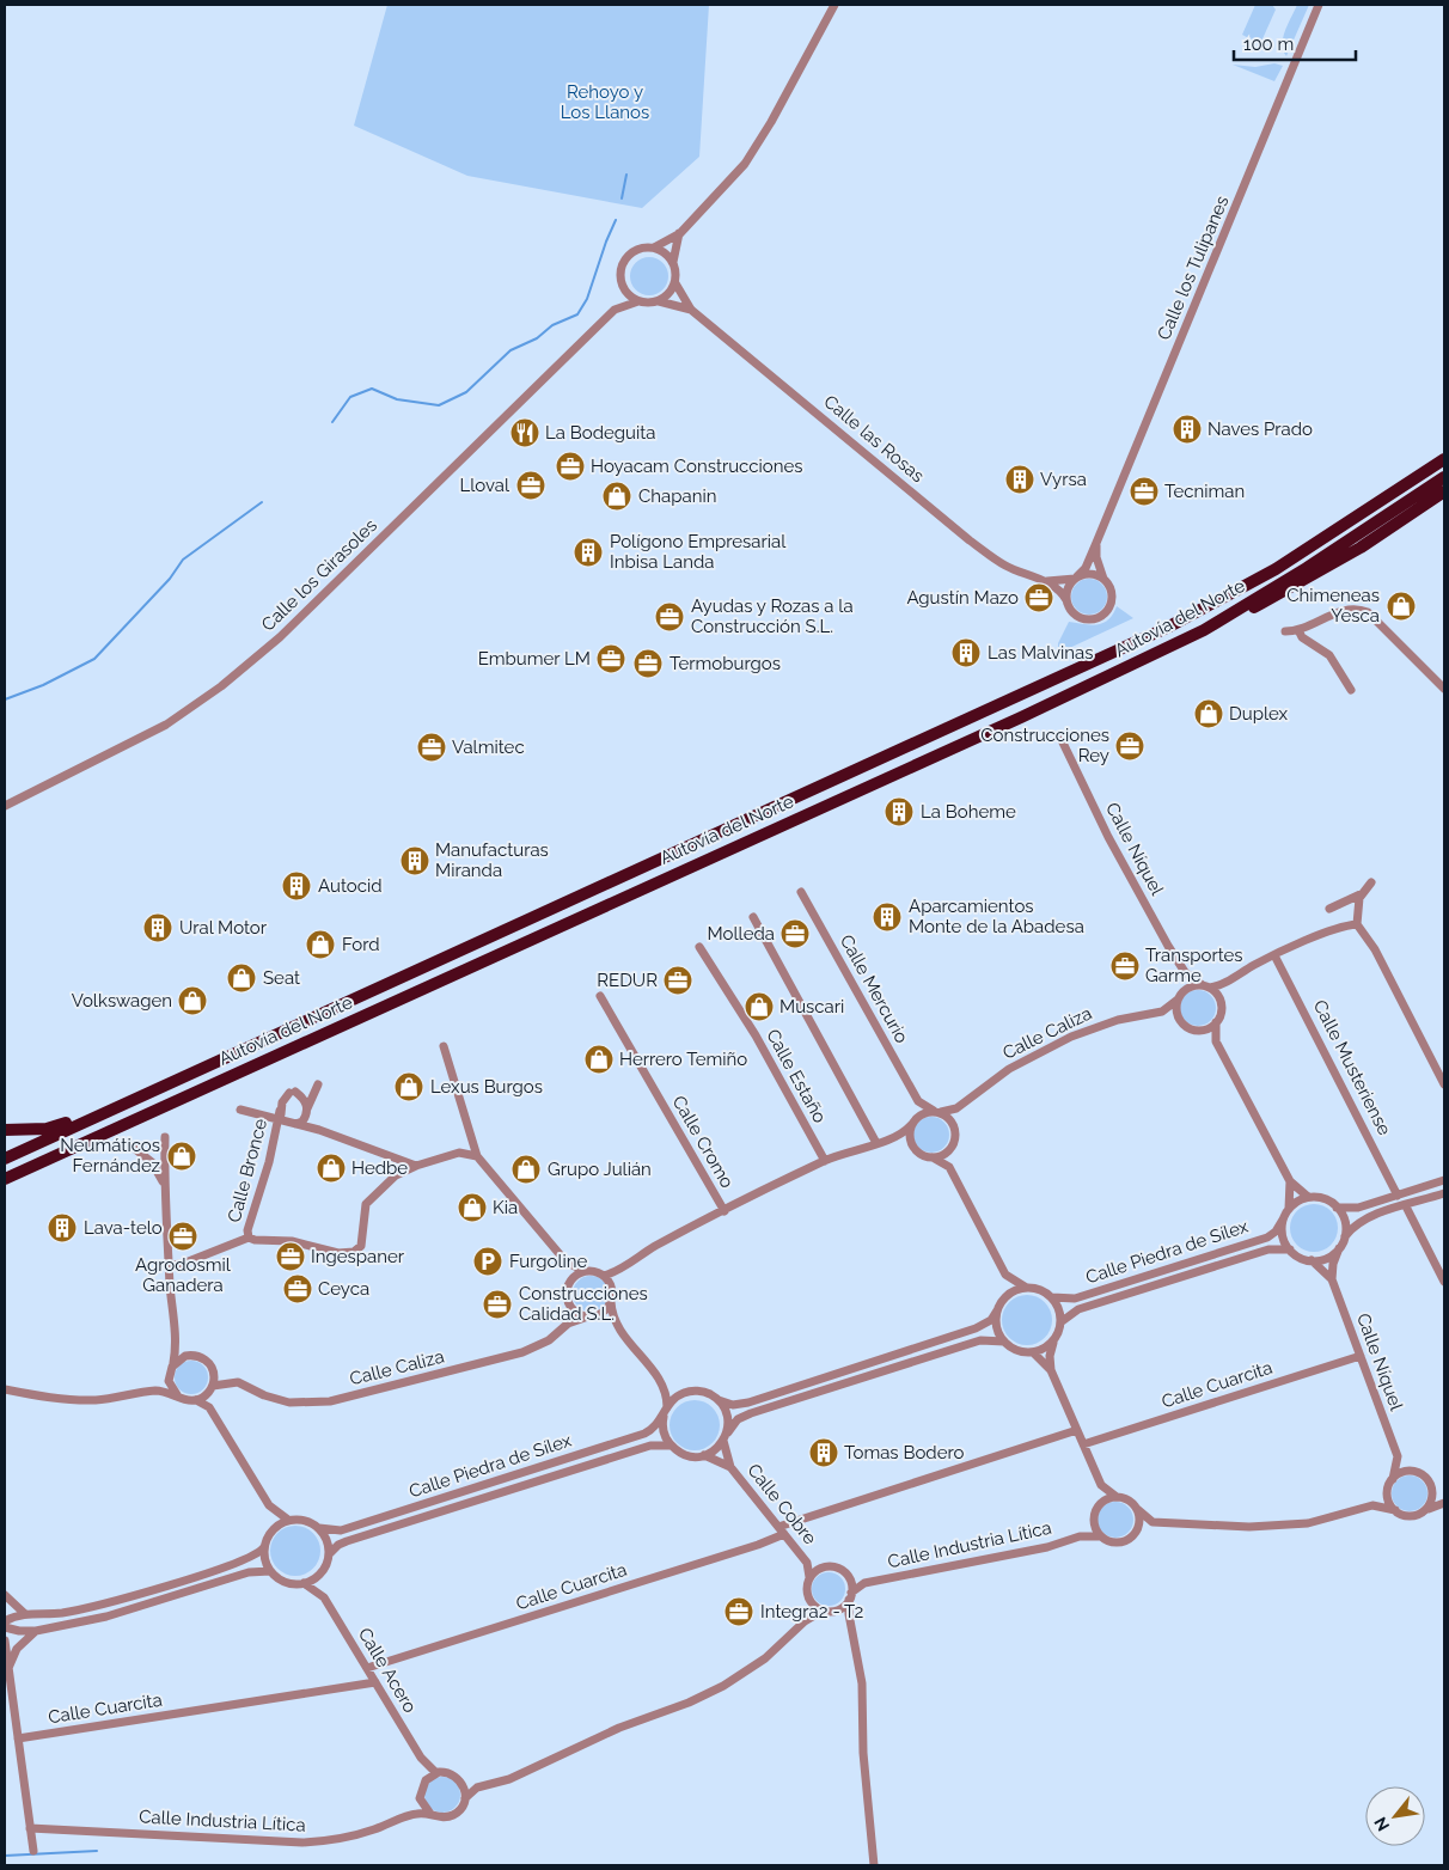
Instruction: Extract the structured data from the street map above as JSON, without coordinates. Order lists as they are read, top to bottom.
{
  "streets": {
    "highway": ["Autovía del Norte"],
    "street": [
      "Calle los Tulipanes",
      "Calle las Rosas",
      "Calle los Girasoles",
      "Calle Níquel",
      "Calle Mercurio",
      "Calle Caliza",
      "Calle Musteriense",
      "Calle Estaño",
      "Calle Cromo",
      "Calle Bronce",
      "Calle Piedra de Sílex",
      "Calle Cuarcita",
      "Calle Cobre",
      "Calle Industria Lítica",
      "Calle Acero"
    ]
  },
  "crossings": [
    ["Calle los Tulipanes", "Calle las Rosas"],
    ["Calle las Rosas", "Calle los Girasoles"],
    ["Calle Níquel", "Calle Caliza"],
    ["Calle Níquel", "Calle Piedra de Sílex"],
    ["Calle Níquel", "Calle Cuarcita"],
    ["Calle Mercurio", "Calle Caliza"],
    ["Calle Piedra de Sílex", "Calle Cobre"],
    ["Calle Piedra de Sílex", "Calle Acero"],
    ["Calle Cuarcita", "Calle Cobre"],
    ["Calle Cuarcita", "Calle Acero"],
    ["Calle Cobre", "Calle Industria Lítica"],
    ["Calle Industria Lítica", "Calle Acero"]
  ],
  "parks": ["Rehoyo y Los Llanos"],
  "places": {
    "building": [
      "Naves Prado",
      "Vyrsa",
      "Polígono Empresarial Inbisa Landa",
      "Las Malvinas",
      "La Boheme",
      "Manufacturas Miranda",
      "Autocid",
      "Aparcamientos Monte de la Abadesa",
      "Ural Motor",
      "Lava-telo",
      "Tomas Bodero"
    ],
    "restaurant": ["La Bodeguita"],
    "office": [
      "Hoyacam Construcciones",
      "Lloval",
      "Tecniman",
      "Agustín Mazo",
      "Ayudas y Rozas a la Construcción S.L.",
      "Embumer LM",
      "Termoburgos",
      "Construcciones Rey",
      "Valmitec",
      "Molleda",
      "Transportes Garme",
      "REDUR",
      "Agrodosmil Ganadera",
      "Ingespaner",
      "Ceyca",
      "Construcciones Calidad S.L.",
      "Integra2 - T2"
    ],
    "shop": [
      "Chapanin",
      "Chimeneas Yesca",
      "Duplex",
      "Ford",
      "Seat",
      "Volkswagen",
      "Muscari",
      "Herrero Temiño",
      "Lexus Burgos",
      "Neumáticos Fernández",
      "Hedbe",
      "Grupo Julián",
      "Kia"
    ],
    "parking": ["Furgoline"]
  },
  "scale_bar": "100 m",
  "north": "bottom left"
}
